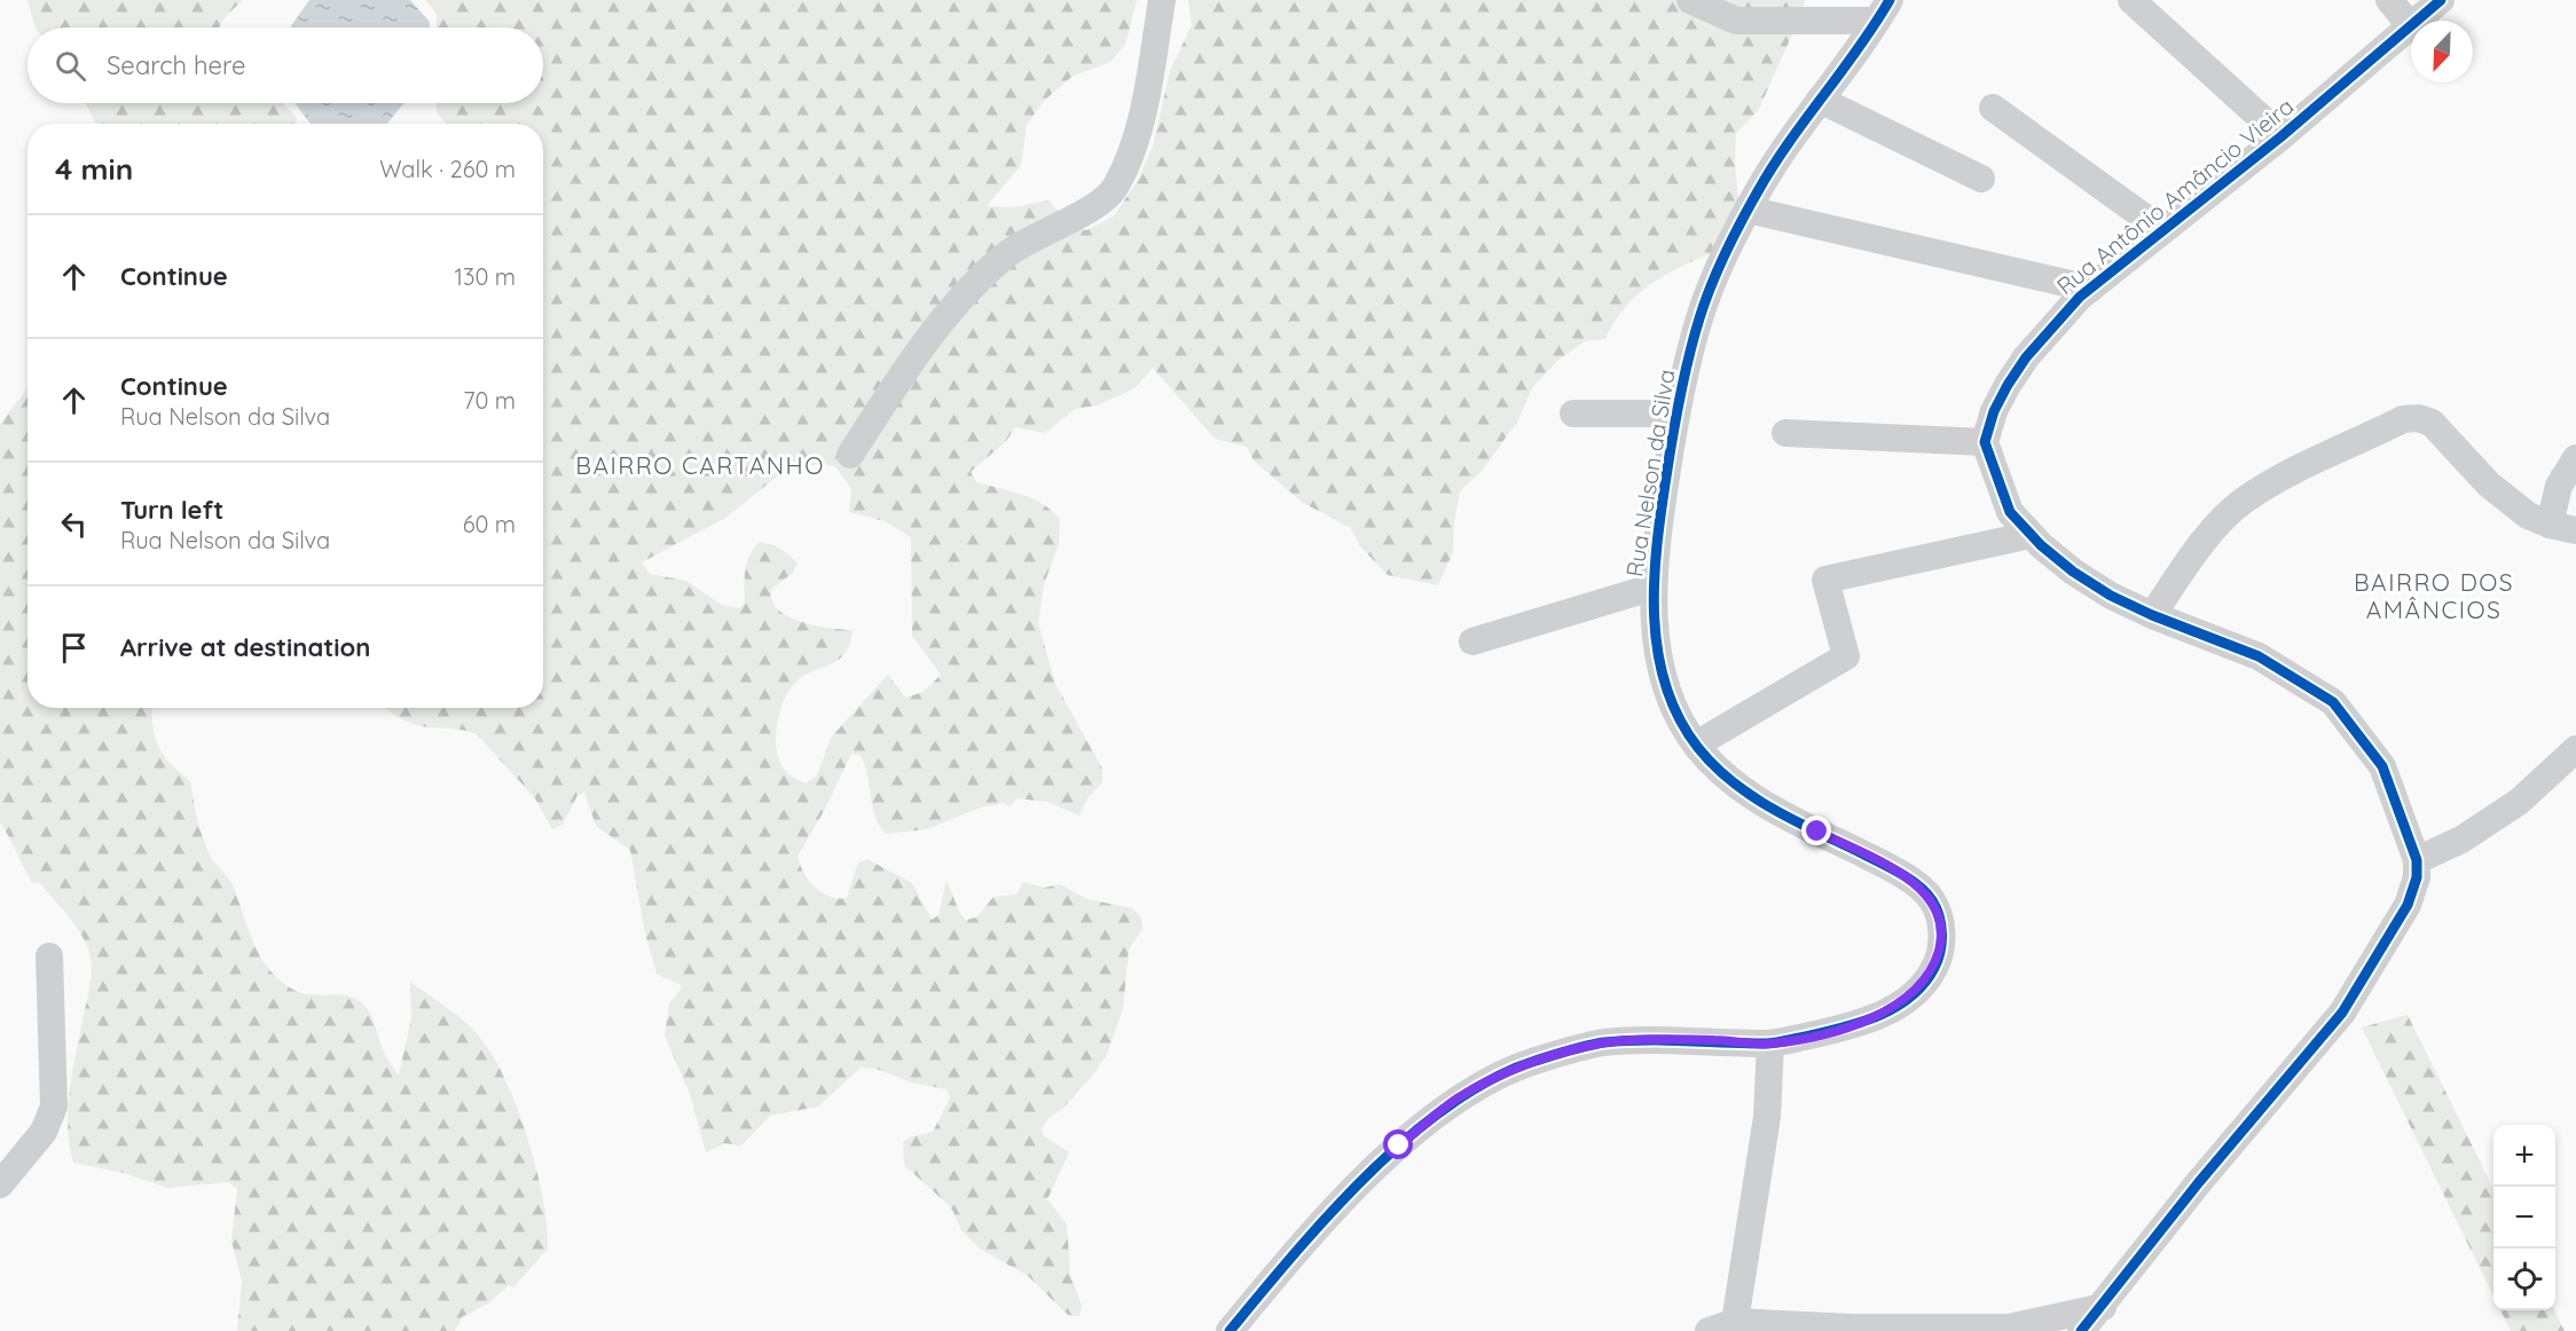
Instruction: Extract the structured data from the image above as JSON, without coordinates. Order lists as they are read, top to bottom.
{
  "streets": {
    "street": ["Rua Antônio Amâncio Vieira", "Rua Nelson da Silva"]
  },
  "districts": ["BAIRRO CARTANHO", "BAIRRO DOS AMÂNCIOS"],
  "north": "bottom left",
  "page": {
    "search": "Search here",
    "heading": ["4 min", "Walk · 260 m"],
    "list": [
      ["Continue", "130 m"],
      ["Continue", "Rua Nelson da Silva", "70 m"],
      ["Turn left", "Rua Nelson da Silva", "60 m"],
      "Arrive at destination"
    ],
    "map_buttons": ["+", "−"]
  }
}
